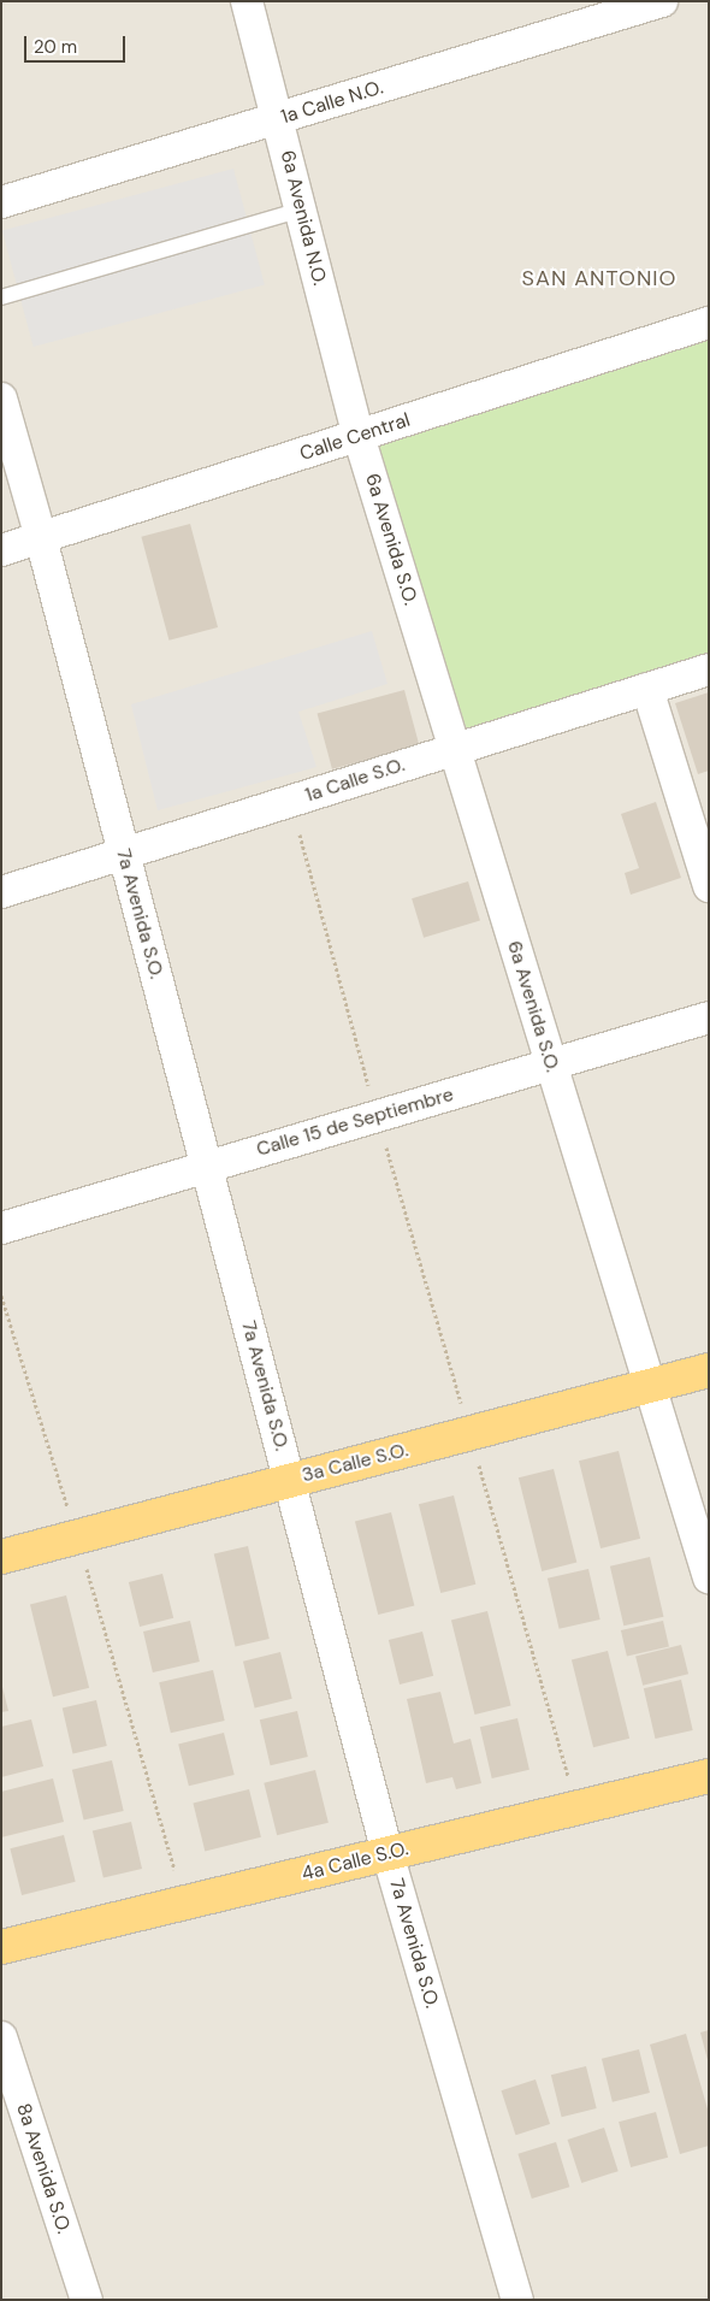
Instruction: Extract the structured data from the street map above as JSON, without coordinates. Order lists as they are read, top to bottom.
{
  "streets": {
    "highway": ["3a Calle S.O.", "4a Calle S.O."],
    "street": [
      "1a Calle N.O.",
      "6a Avenida N.O.",
      "Calle Central",
      "6a Avenida S.O.",
      "1a Calle S.O.",
      "7a Avenida S.O.",
      "Calle 15 de Septiembre",
      "8a Avenida S.O."
    ]
  },
  "crossings": [
    ["1a Calle N.O.", "6a Avenida N.O."],
    ["6a Avenida N.O.", "Calle Central"],
    ["6a Avenida N.O.", "6a Avenida S.O."],
    ["Calle Central", "6a Avenida S.O."],
    ["Calle Central", "7a Avenida S.O."],
    ["6a Avenida S.O.", "1a Calle S.O."],
    ["6a Avenida S.O.", "Calle 15 de Septiembre"],
    ["6a Avenida S.O.", "3a Calle S.O."],
    ["1a Calle S.O.", "7a Avenida S.O."],
    ["7a Avenida S.O.", "Calle 15 de Septiembre"],
    ["7a Avenida S.O.", "3a Calle S.O."],
    ["7a Avenida S.O.", "4a Calle S.O."]
  ],
  "districts": ["SAN ANTONIO"],
  "scale_bar": "20 m"
}
